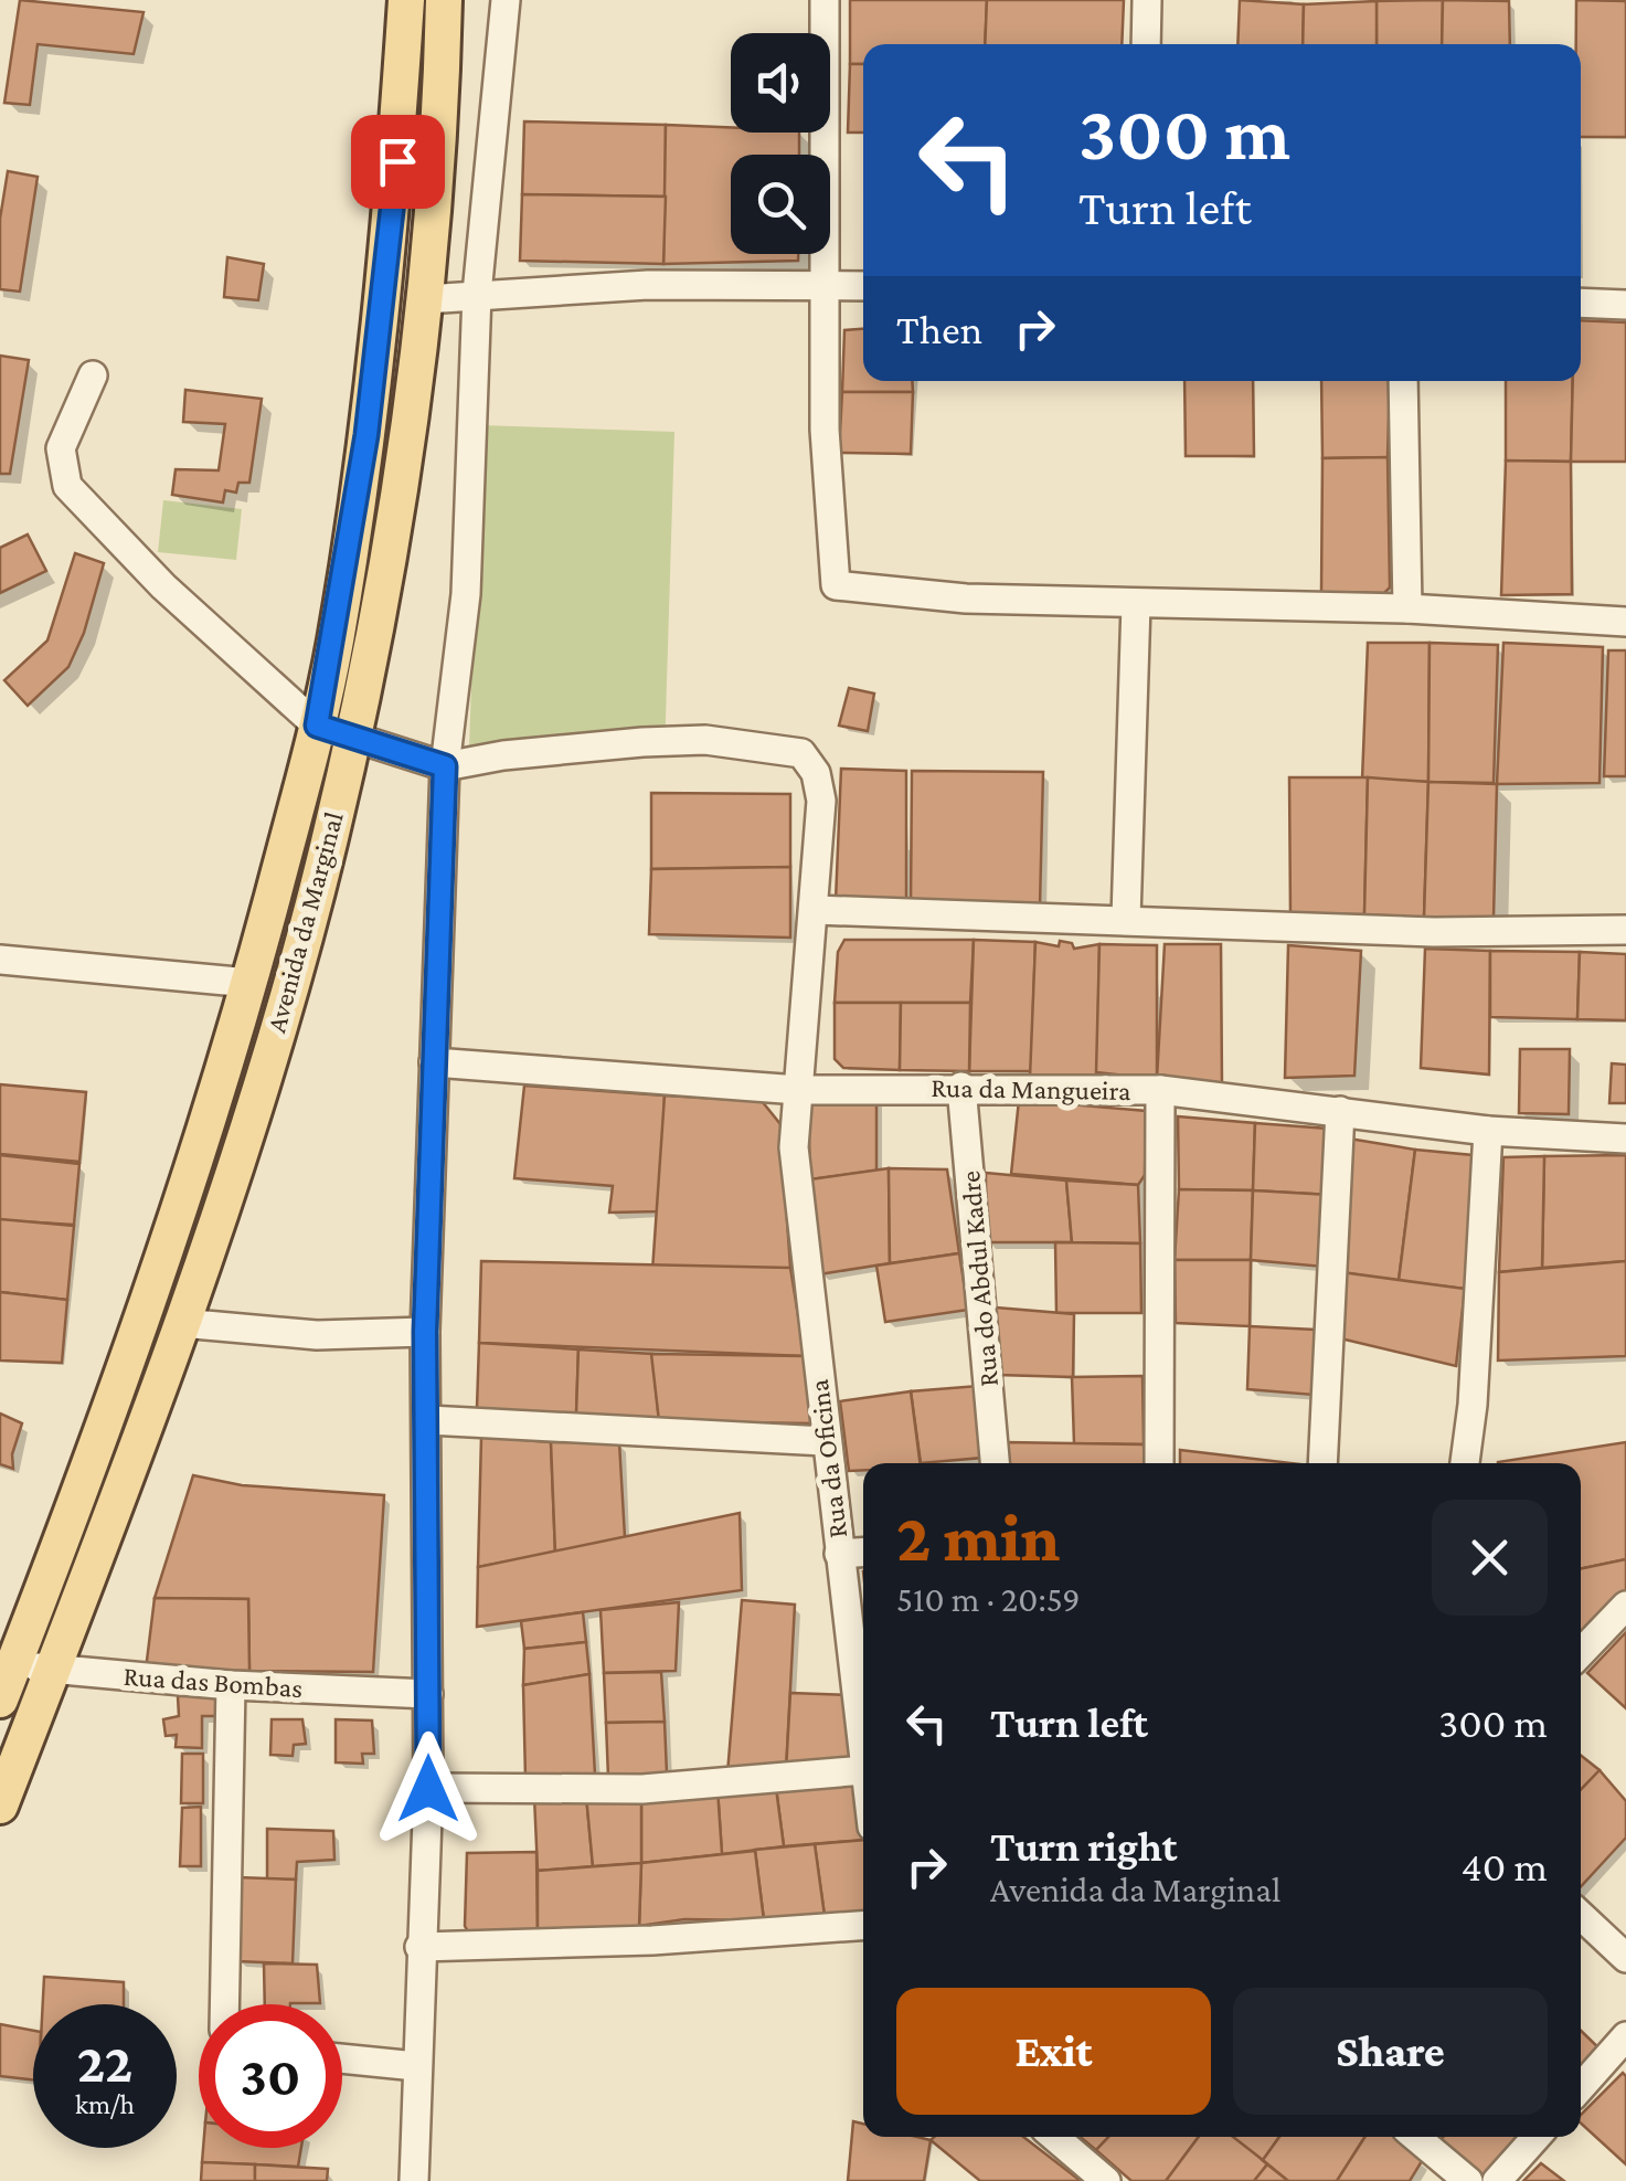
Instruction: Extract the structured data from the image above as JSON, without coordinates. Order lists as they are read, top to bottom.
{
  "streets": {
    "main road": ["Avenida da Marginal"],
    "street": [
      "Rua da Mangueira",
      "Rua do Abdul Kadre",
      "Rua da Oficina",
      "Rua das Bombas"
    ]
  },
  "crossings": [
    ["Avenida da Marginal", "Rua das Bombas"],
    ["Rua da Mangueira", "Rua do Abdul Kadre"],
    ["Rua da Mangueira", "Rua da Oficina"]
  ],
  "page": {
    "turn": ["300 m", "Turn left"],
    "then": "Then",
    "heading": ["2 min", "510 m · 20:59"],
    "list": [
      {
        "name": "Turn left",
        "value": "300 m"
      },
      {
        "name": "Turn right",
        "note": "Avenida da Marginal",
        "value": "40 m"
      }
    ],
    "buttons": ["Exit", "Share"],
    "speed": "22 km/h",
    "limit": "30"
  }
}
